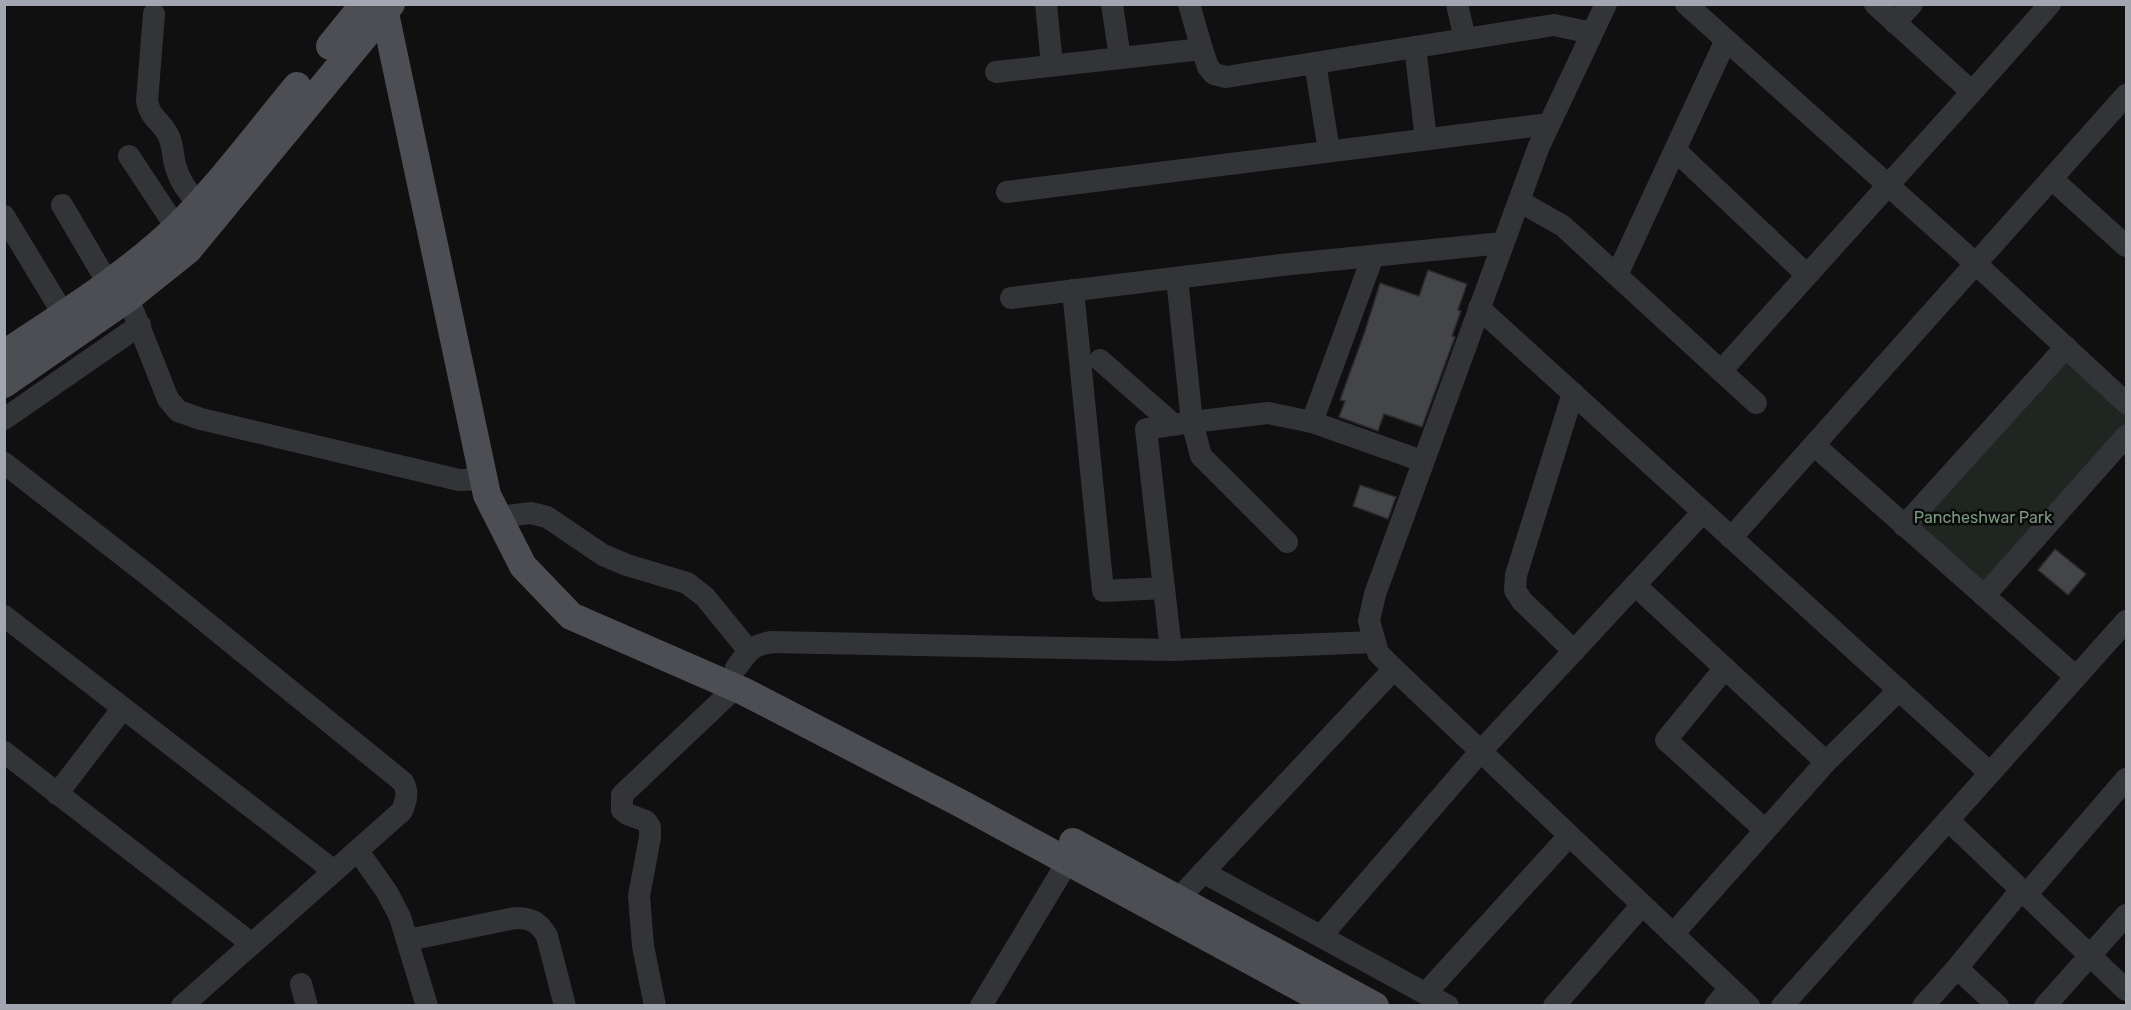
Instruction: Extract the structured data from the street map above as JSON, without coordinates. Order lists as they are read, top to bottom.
{
  "parks": ["Pancheshwar Park"]
}
